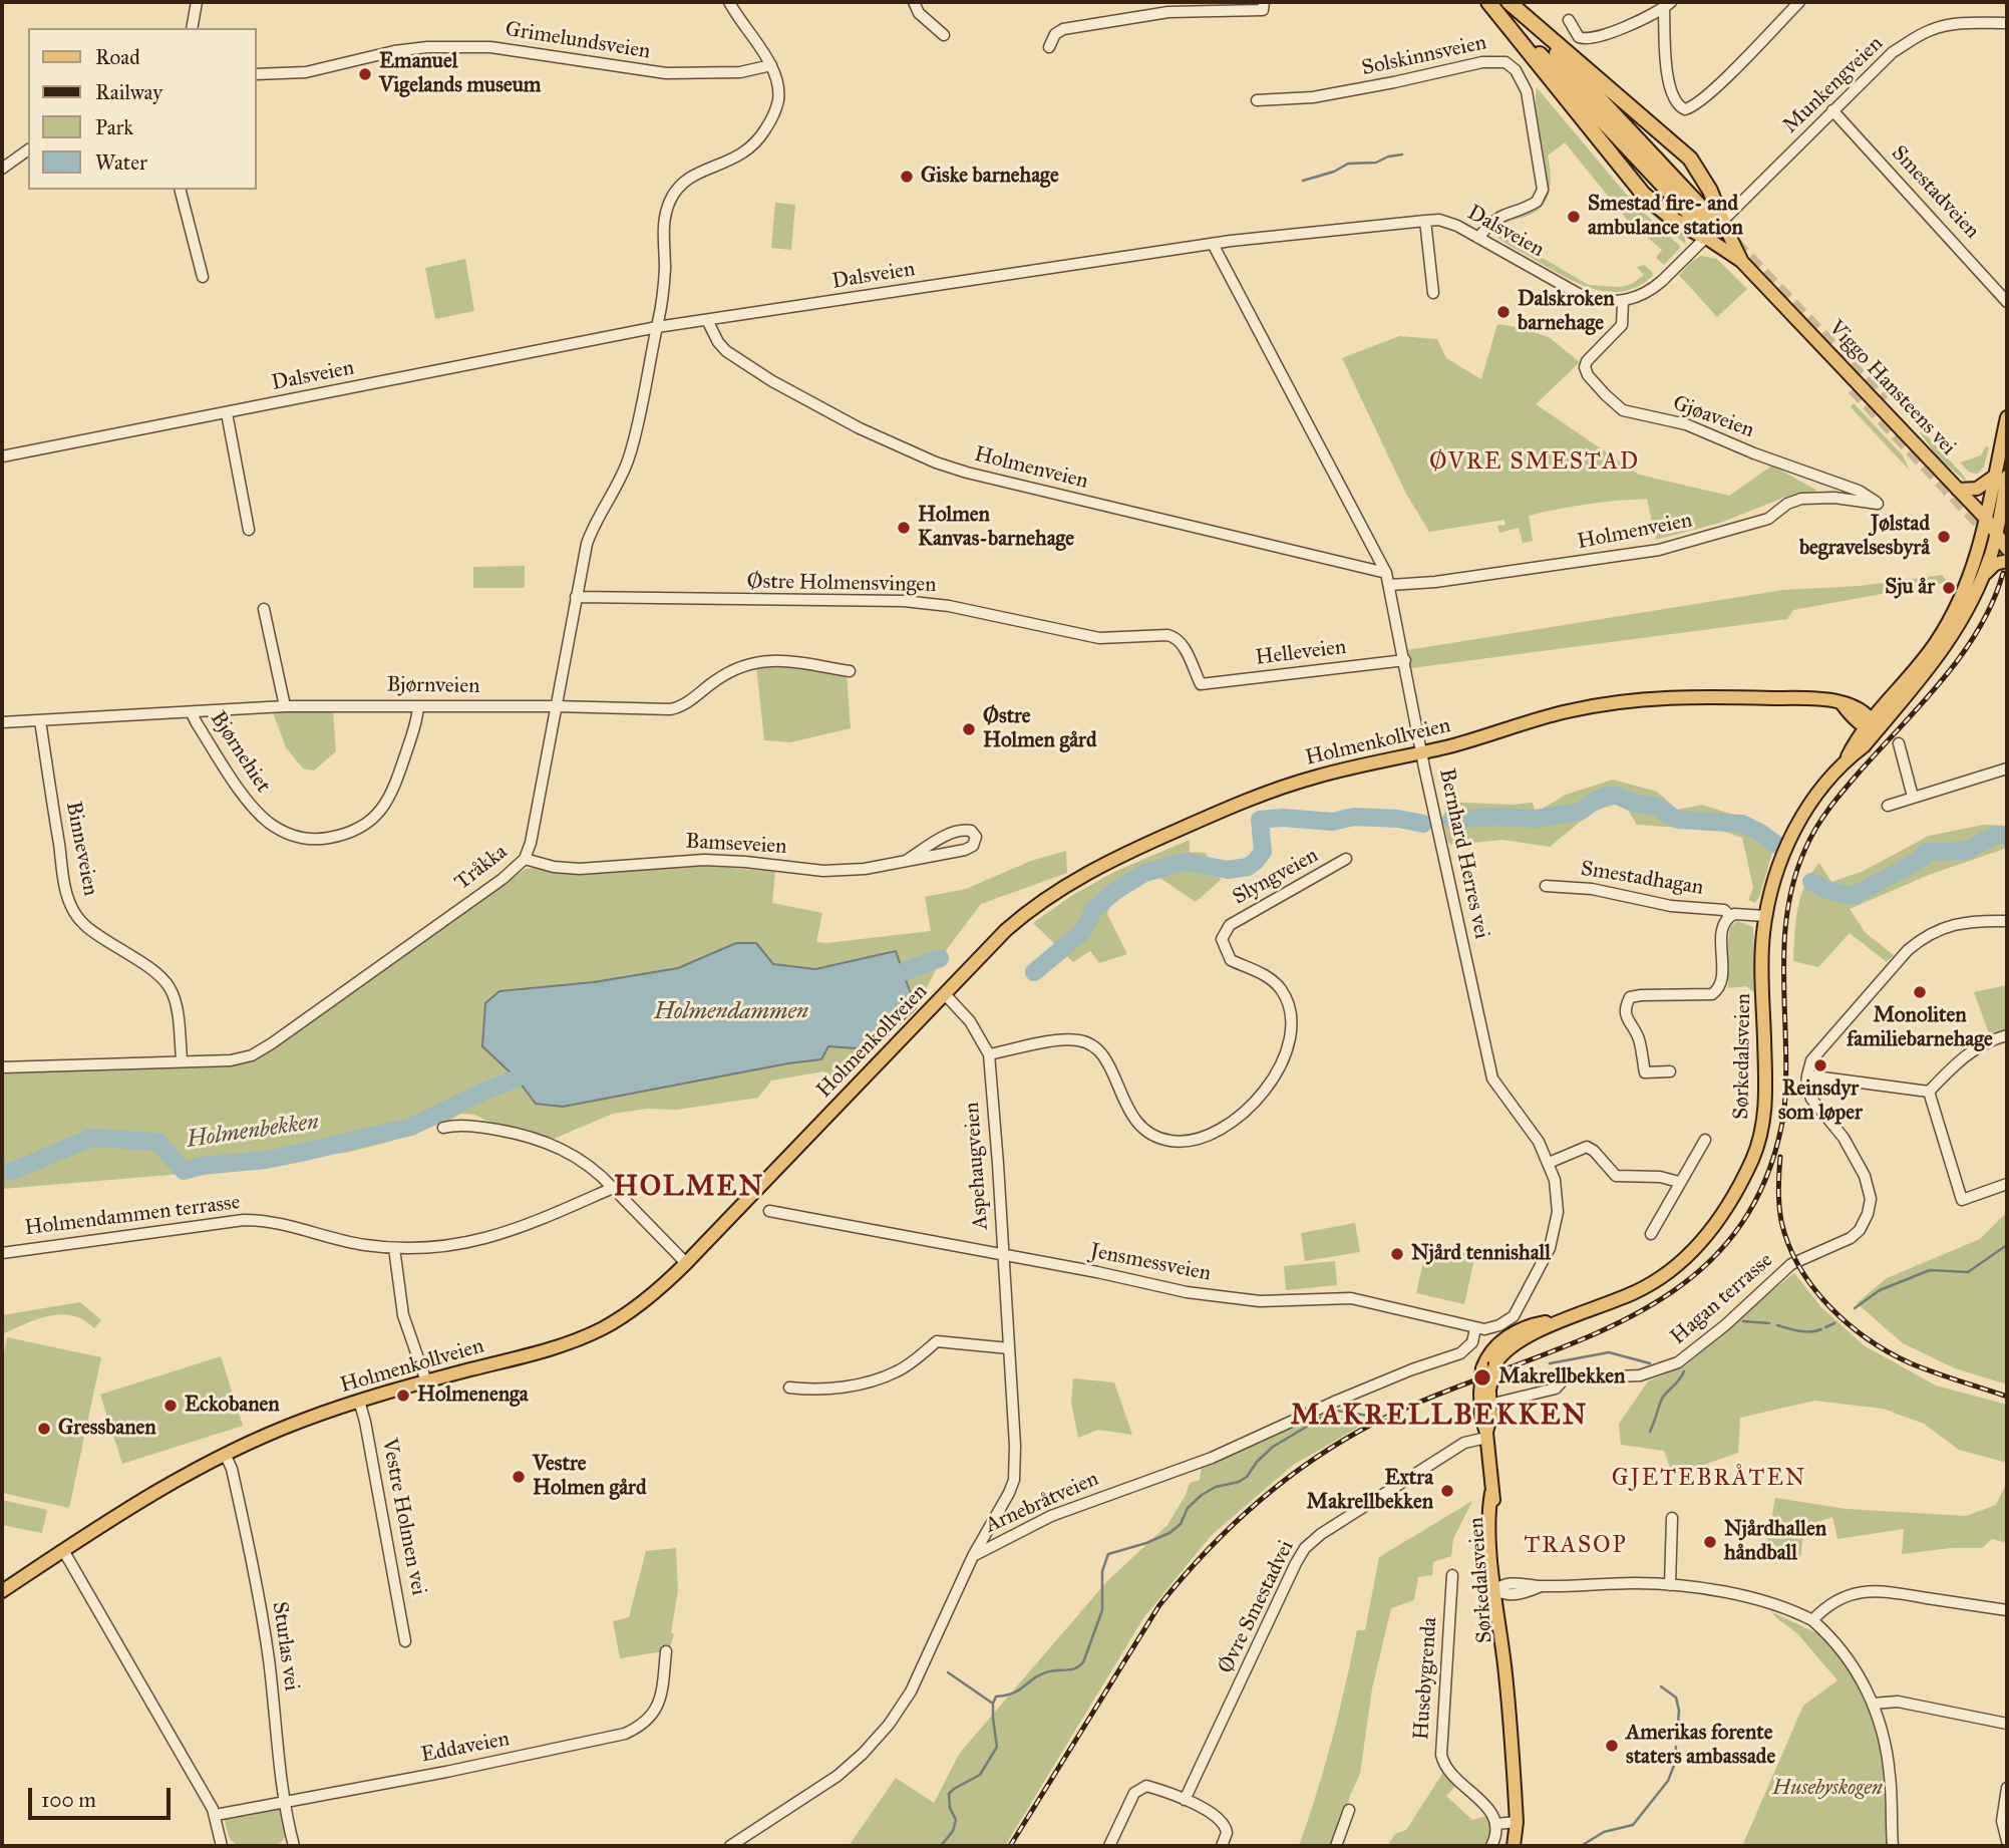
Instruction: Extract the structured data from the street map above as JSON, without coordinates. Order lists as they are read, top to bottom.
{
  "streets": {
    "highway": ["Viggo Hansteens vei"],
    "main road": ["Holmenkollveien", "Sørkedalsveien"],
    "street": [
      "Grimelundsveien",
      "Solskinnsveien",
      "Munkengveien",
      "Smestadveien",
      "Dalsveien",
      "Gjøaveien",
      "Holmenveien",
      "Østre Holmensvingen",
      "Helleveien",
      "Bjørnveien",
      "Bjørnehiet",
      "Bamseveien",
      "Binneveien",
      "Bernhard Herres vei",
      "Tråkka",
      "Slyngveien",
      "Smestadhagan",
      "Aspehaugveien",
      "Holmendammen terrasse",
      "Jensmessveien",
      "Hagan terrasse",
      "Arnebråtveien",
      "Vestre Holmen vei",
      "Øvre Smestadvei",
      "Sturlas vei",
      "Husebygrenda",
      "Eddaveien"
    ]
  },
  "crossings": [
    ["Solskinnsveien", "Dalsveien"],
    ["Munkengveien", "Smestadveien"],
    ["Munkengveien", "Dalsveien"],
    ["Munkengveien", "Viggo Hansteens vei"],
    ["Dalsveien", "Viggo Hansteens vei"],
    ["Dalsveien", "Gjøaveien"],
    ["Dalsveien", "Holmenveien"],
    ["Dalsveien", "Bernhard Herres vei"],
    ["Dalsveien", "Tråkka"],
    ["Viggo Hansteens vei", "Sørkedalsveien"],
    ["Gjøaveien", "Holmenveien"],
    ["Holmenveien", "Bernhard Herres vei"],
    ["Østre Holmensvingen", "Helleveien"],
    ["Østre Holmensvingen", "Tråkka"],
    ["Helleveien", "Bernhard Herres vei"],
    ["Bjørnveien", "Bjørnehiet"],
    ["Bjørnveien", "Binneveien"],
    ["Bjørnveien", "Tråkka"],
    ["Holmenkollveien", "Bernhard Herres vei"],
    ["Holmenkollveien", "Sørkedalsveien"],
    ["Holmenkollveien", "Aspehaugveien"],
    ["Holmenkollveien", "Vestre Holmen vei"],
    ["Holmenkollveien", "Sturlas vei"],
    ["Bamseveien", "Tråkka"],
    ["Binneveien", "Tråkka"],
    ["Bernhard Herres vei", "Jensmessveien"],
    ["Slyngveien", "Aspehaugveien"],
    ["Smestadhagan", "Sørkedalsveien"],
    ["Sørkedalsveien", "Øvre Smestadvei"],
    ["Aspehaugveien", "Jensmessveien"],
    ["Aspehaugveien", "Arnebråtveien"],
    ["Jensmessveien", "Arnebråtveien"],
    ["Sturlas vei", "Eddaveien"]
  ],
  "districts": [
    "ØVRE SMESTAD",
    "HOLMEN",
    "MAKRELLBEKKEN",
    "GJETEBRÅTEN",
    "TRASOP"
  ],
  "water": ["Holmendammen", "Holmenbekken"],
  "parks": ["Husebyskogen"],
  "places": [
    "Emanuel Vigelands museum",
    "Giske barnehage",
    "Smestad fire- and ambulance station",
    "Dalskroken barnehage",
    "Holmen Kanvas-barnehage",
    "Jølstad begravelsesbyrå",
    "Sju år",
    "Østre Holmen gård",
    "Monoliten familiebarnehage",
    "Reinsdyr som løper",
    "Njård tennishall",
    "Makrellbekken",
    "Holmenenga",
    "Eckobanen",
    "Gressbanen",
    "Vestre Holmen gård",
    "Extra Makrellbekken",
    "Njårdhallen håndball",
    "Amerikas forente staters ambassade"
  ],
  "legend": [
    "Road",
    "Railway",
    "Park",
    "Water"
  ],
  "scale_bar": "100 m"
}
